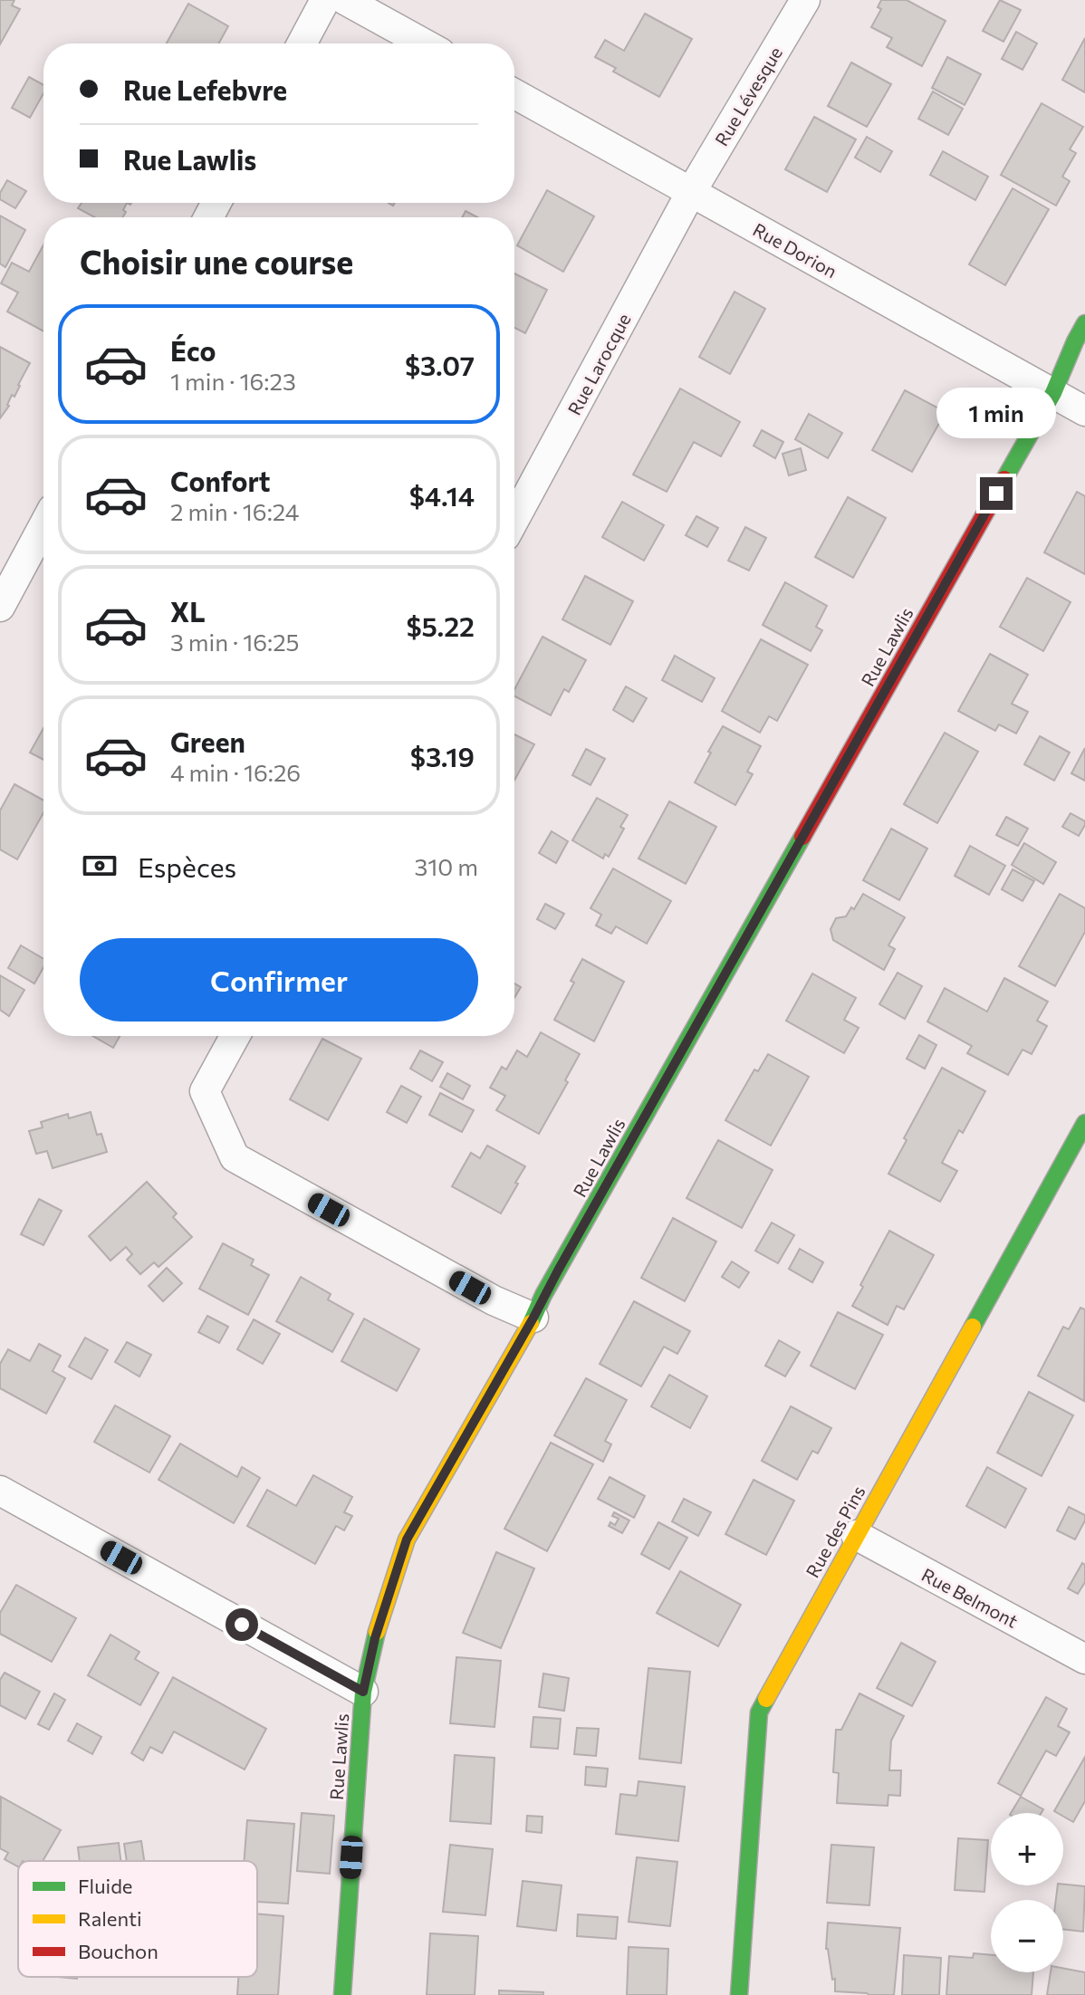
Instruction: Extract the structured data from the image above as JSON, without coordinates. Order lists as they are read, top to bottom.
{
  "streets": {
    "street": [
      "Rue Lévesque",
      "Rue Dorion",
      "Rue Larocque",
      "Rue Lawlis",
      "Rue des Pins",
      "Rue Belmont"
    ]
  },
  "crossings": [
    ["Rue Lévesque", "Rue Dorion"],
    ["Rue Lévesque", "Rue Larocque"],
    ["Rue Dorion", "Rue Larocque"],
    ["Rue Dorion", "Rue Lawlis"],
    ["Rue des Pins", "Rue Belmont"]
  ],
  "legend": ["Fluide", "Ralenti", "Bouchon"],
  "page": {
    "banner": ["Rue Lefebvre", "Rue Lawlis"],
    "heading": "Choisir une course",
    "list": [
      {
        "name": "Éco",
        "note": "1 min · 16:23",
        "value": "$3.07"
      },
      {
        "name": "Confort",
        "note": "2 min · 16:24",
        "value": "$4.14"
      },
      {
        "name": "XL",
        "note": "3 min · 16:25",
        "value": "$5.22"
      },
      {
        "name": "Green",
        "note": "4 min · 16:26",
        "value": "$3.19"
      }
    ],
    "bubble": "1 min",
    "pay": ["Espèces", "310 m"],
    "buttons": "Confirmer",
    "map_buttons": ["+", "−"]
  }
}
